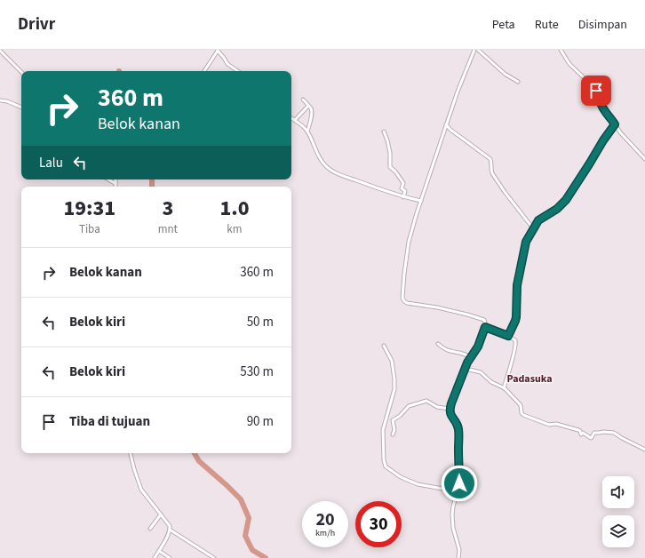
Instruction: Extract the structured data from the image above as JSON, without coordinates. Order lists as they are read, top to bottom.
{
  "districts": ["Padasuka"],
  "page": {
    "header": "Drivr",
    "nav": ["Peta", "Rute", "Disimpan"],
    "turn": ["360 m", "Belok kanan"],
    "then": "Lalu",
    "eta": [
      "19:31",
      "Tiba",
      "3",
      "mnt",
      "1.0",
      "km"
    ],
    "list": [
      {
        "name": "Belok kanan",
        "value": "360 m"
      },
      {
        "name": "Belok kiri",
        "value": "50 m"
      },
      {
        "name": "Belok kiri",
        "value": "530 m"
      },
      {
        "name": "Tiba di tujuan",
        "value": "90 m"
      }
    ],
    "speed": "20 km/h",
    "limit": "30"
  }
}
